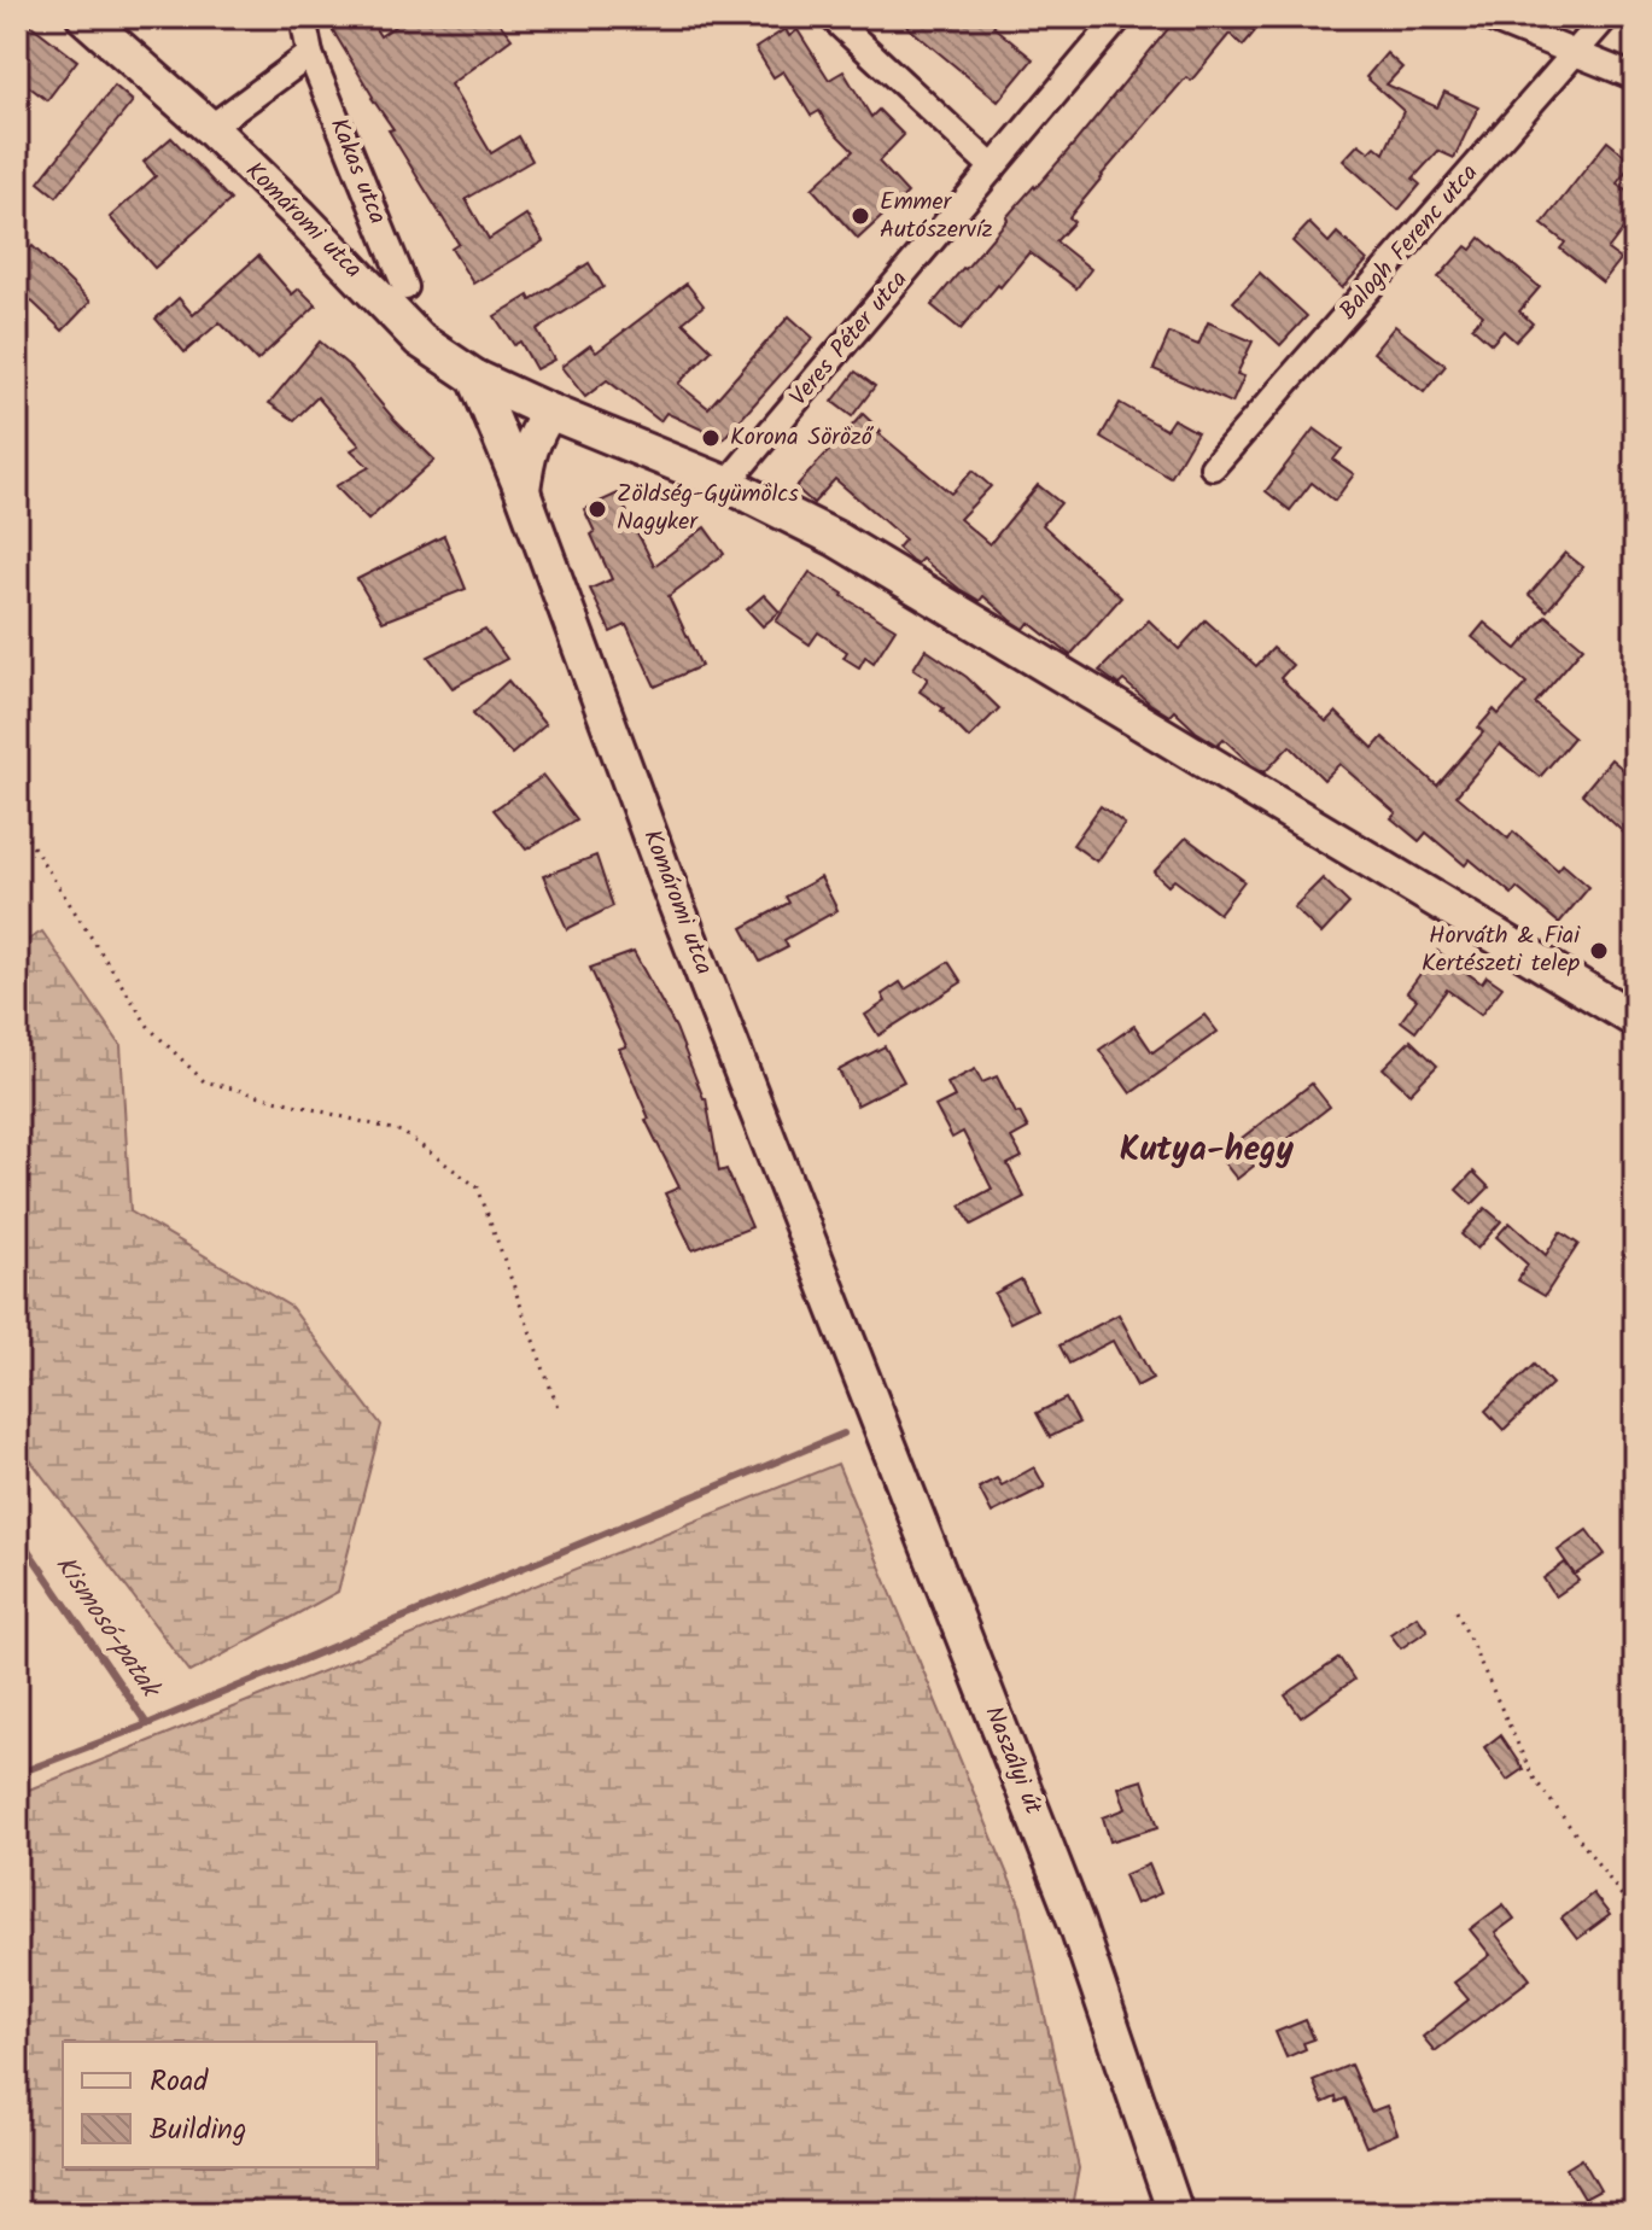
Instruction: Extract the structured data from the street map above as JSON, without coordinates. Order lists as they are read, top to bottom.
{
  "streets": {
    "main road": ["Komáromi utca", "Naszályi út"],
    "street": ["Kakas utca", "Balogh Ferenc utca", "Veres Péter utca"]
  },
  "crossings": [
    ["Komáromi utca", "Naszályi út"]
  ],
  "districts": ["Kutya-hegy"],
  "water": ["Kismosó-patak"],
  "places": [
    "Emmer Autószervíz",
    "Korona Söröző",
    "Zöldség-Gyümölcs Nagyker",
    "Horváth & Fiai Kertészeti telep"
  ],
  "legend": ["Road", "Building"]
}
